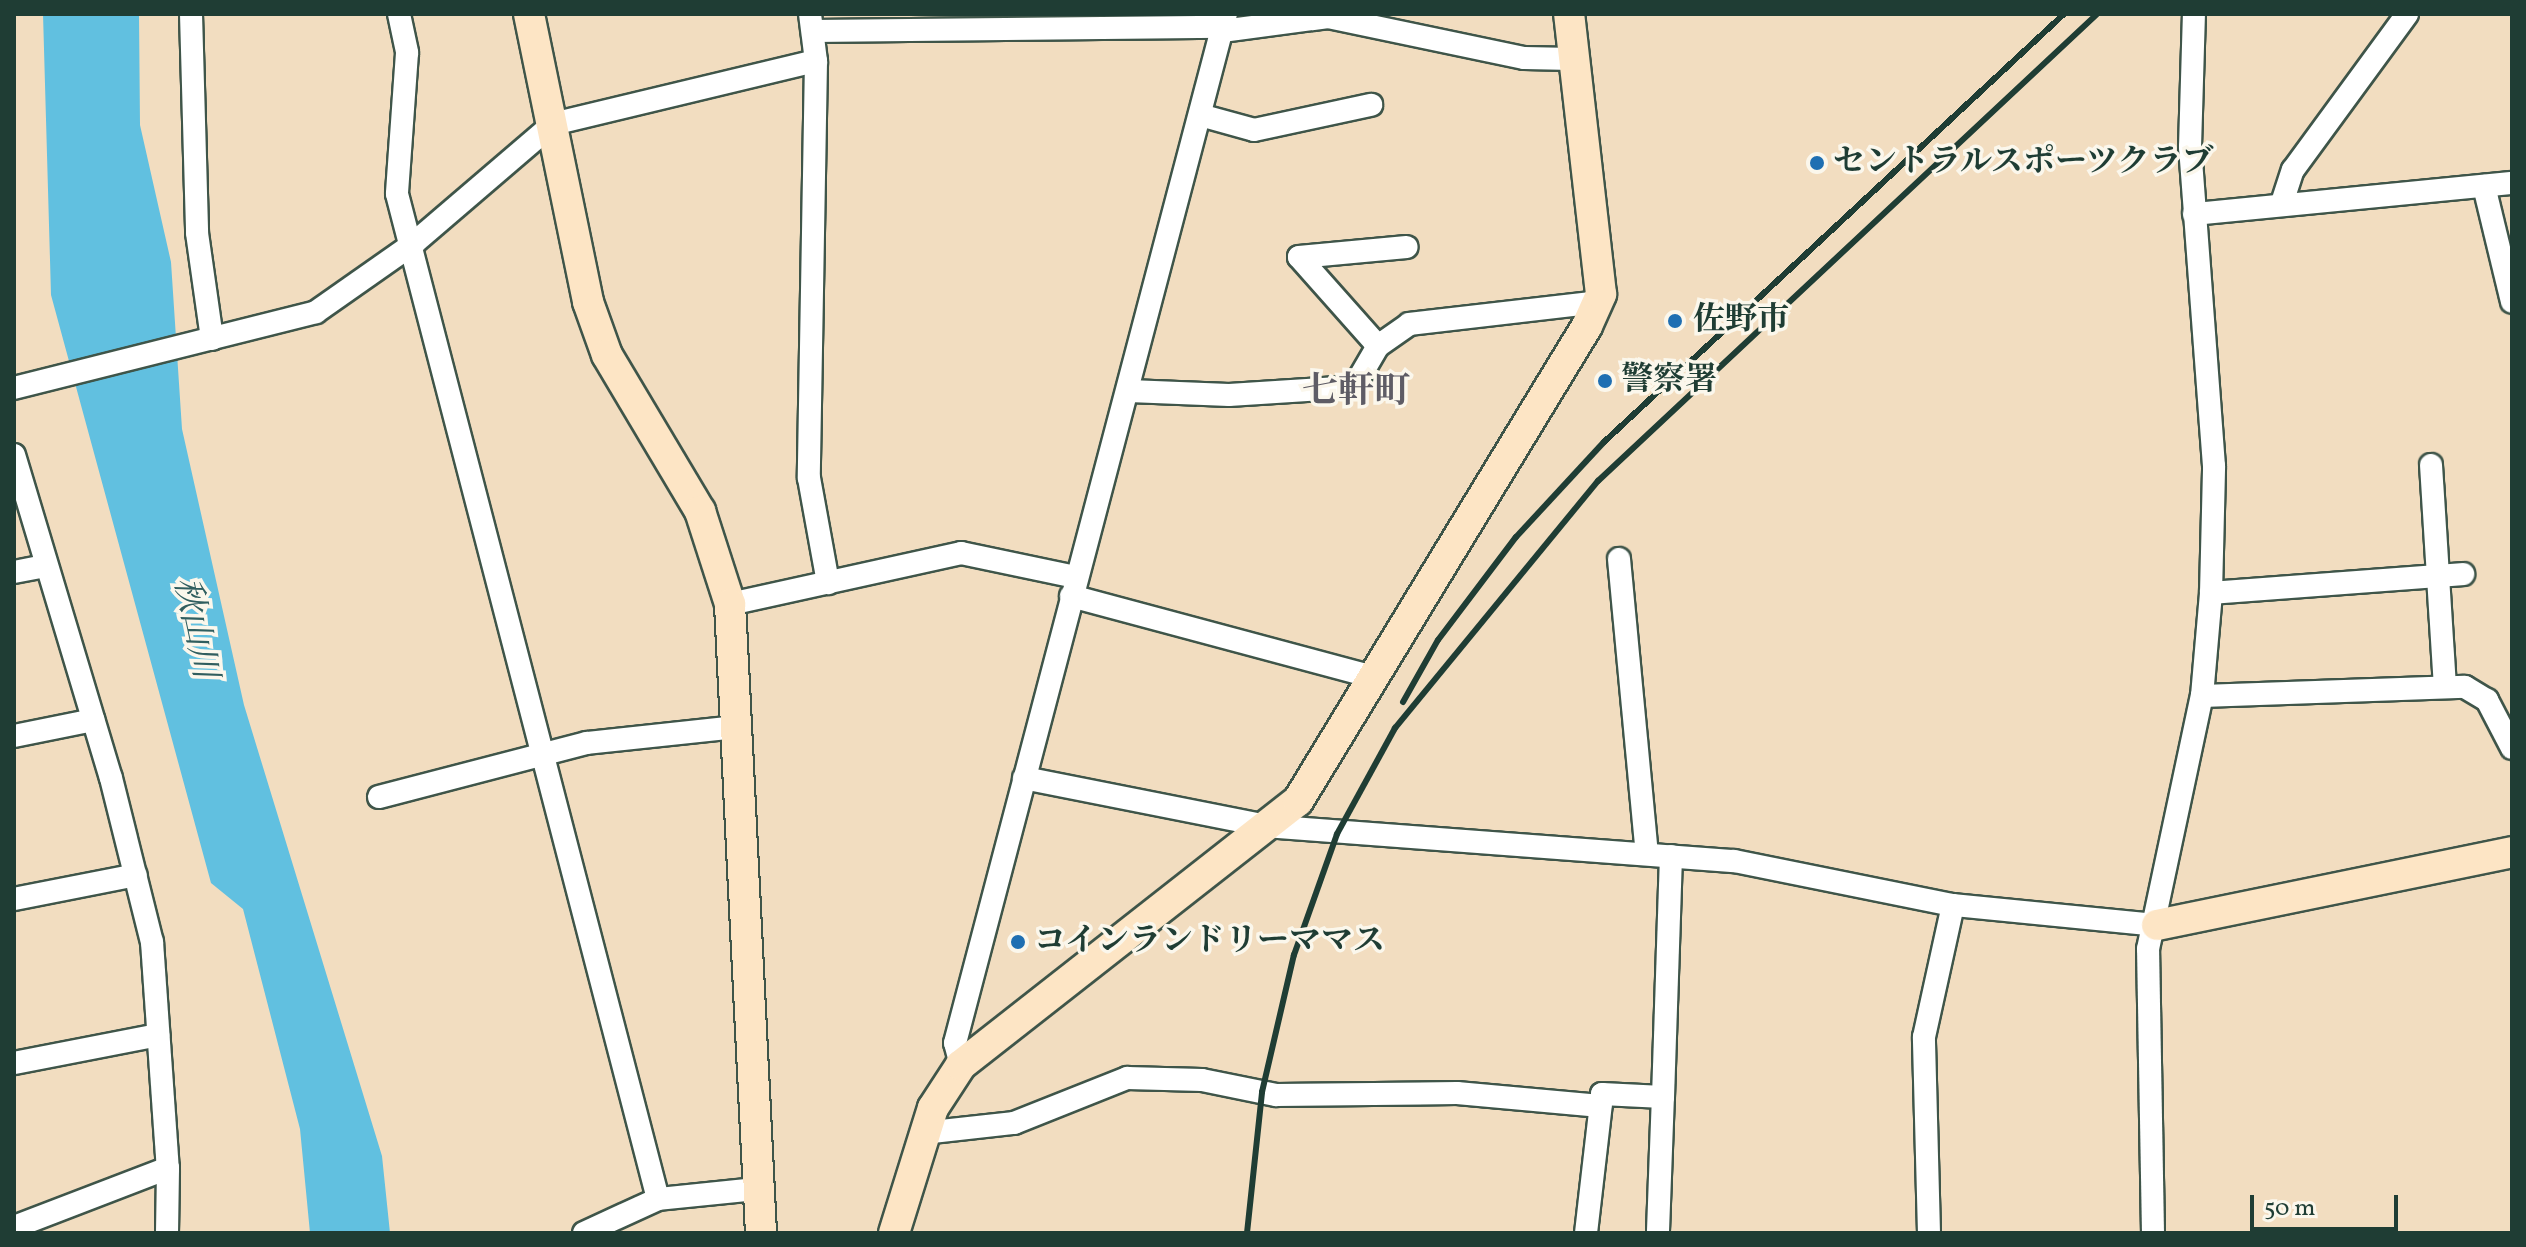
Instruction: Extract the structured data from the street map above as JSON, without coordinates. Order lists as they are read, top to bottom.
{
  "districts": ["七軒町"],
  "water": ["秋山川"],
  "places": [
    "セントラルスポーツクラブ",
    "佐野市",
    "警察署",
    "コインランドリーママス"
  ],
  "scale_bar": "50 m"
}
